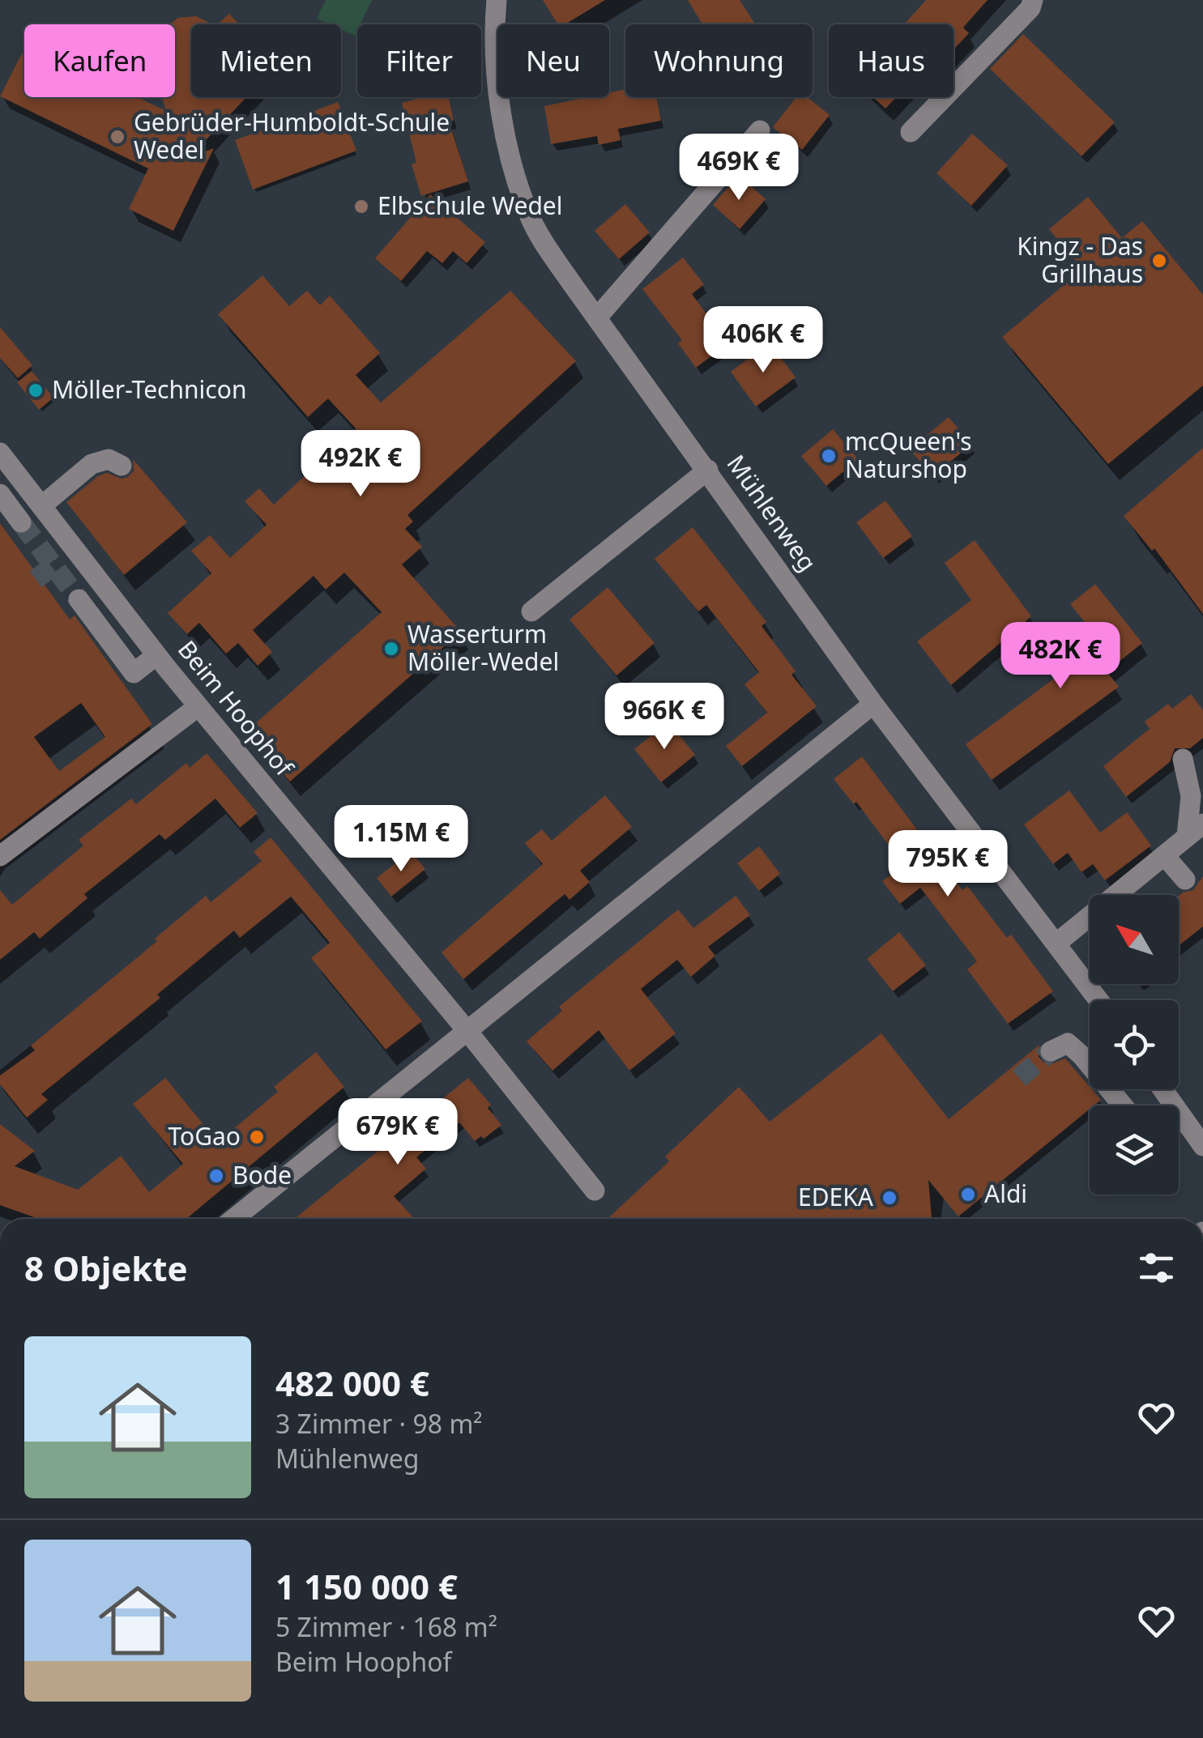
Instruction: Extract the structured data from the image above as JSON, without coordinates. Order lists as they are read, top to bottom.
{
  "streets": {
    "street": ["Mühlenweg", "Beim Hoophof"]
  },
  "places": [
    "Gebrüder-Humboldt-Schule Wedel",
    "Elbschule Wedel",
    "Kingz - Das Grillhaus",
    "Möller-Technicon",
    "mcQueen's Naturshop",
    "Wasserturm Möller-Wedel",
    "ToGao",
    "Bode",
    "Aldi",
    "EDEKA"
  ],
  "north": "top left",
  "page": {
    "chip": [
      "Kaufen",
      "Mieten",
      "Filter",
      "Neu",
      "Wohnung",
      "Haus"
    ],
    "price": [
      "469K €",
      "406K €",
      "492K €",
      "482K €",
      "966K €",
      "1.15M €",
      "795K €",
      "679K €"
    ],
    "heading": "8 Objekte",
    "list": [
      {
        "name": "482 000 €",
        "note": "3 Zimmer · 98 m² · Mühlenweg"
      },
      {
        "name": "1 150 000 €",
        "note": "5 Zimmer · 168 m² · Beim Hoophof"
      }
    ]
  }
}
